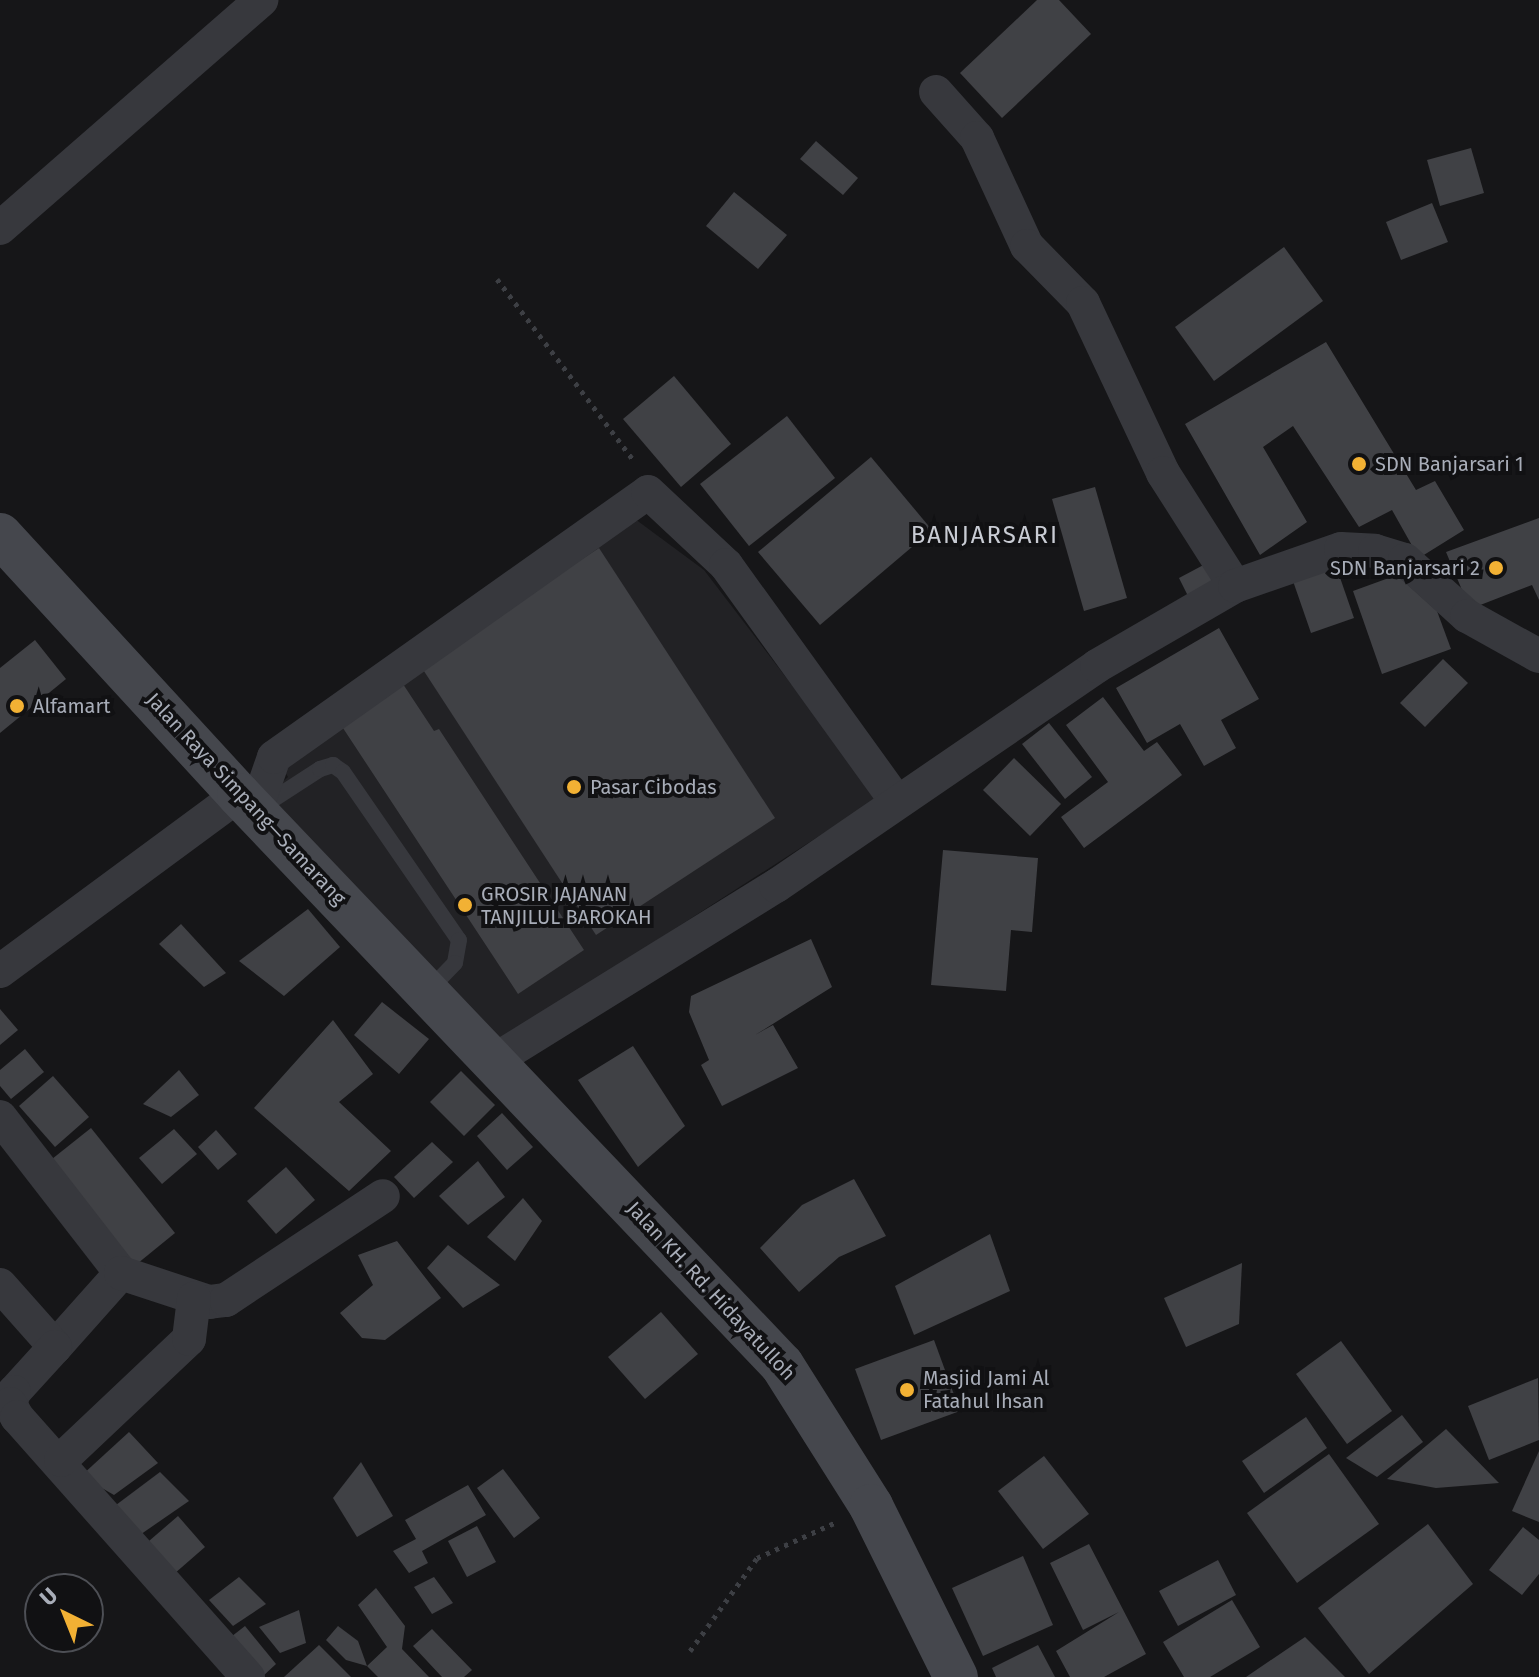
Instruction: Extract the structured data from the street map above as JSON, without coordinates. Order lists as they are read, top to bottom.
{
  "streets": {
    "main road": ["Jalan Raya Simpang—Samarang", "Jalan KH. Rd. Hidayatulloh"]
  },
  "crossings": [
    ["Jalan Raya Simpang—Samarang", "Jalan KH. Rd. Hidayatulloh"]
  ],
  "districts": ["BANJARSARI"],
  "places": [
    "SDN Banjarsari 1",
    "SDN Banjarsari 2",
    "Alfamart",
    "Pasar Cibodas",
    "GROSIR JAJANAN TANJILUL BAROKAH",
    "Masjid Jami Al Fatahul Ihsan"
  ],
  "north": "top left"
}
